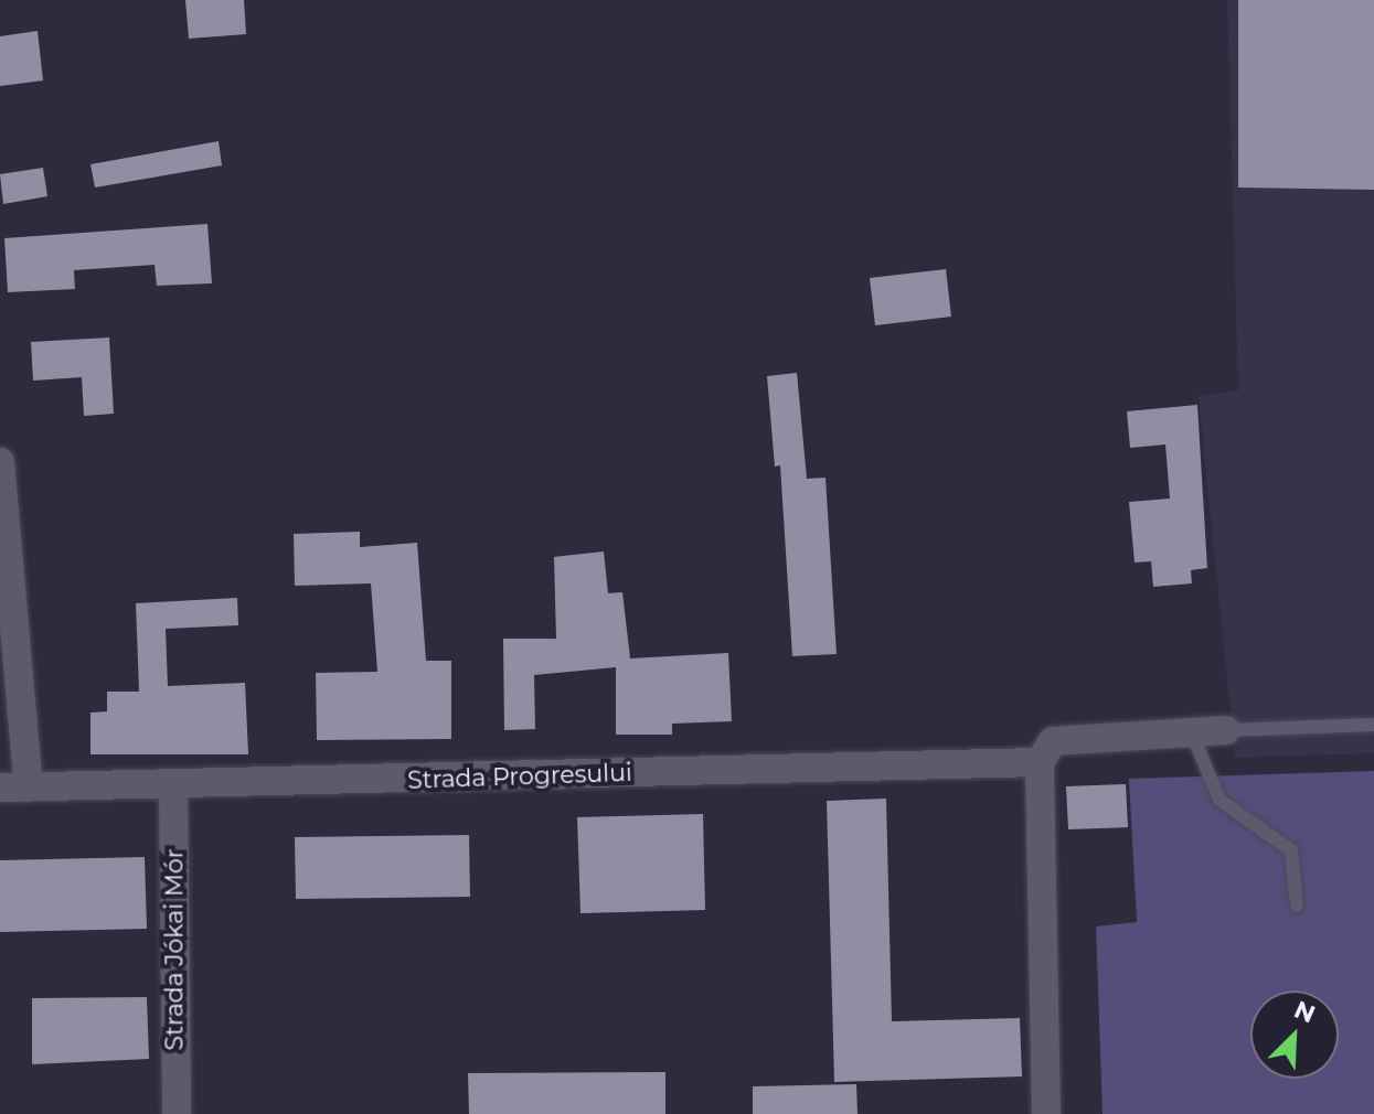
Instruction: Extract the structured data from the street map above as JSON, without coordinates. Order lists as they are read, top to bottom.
{
  "streets": {
    "street": ["Strada Progresului", "Strada Jókai Mór"]
  },
  "crossings": [
    ["Strada Progresului", "Strada Jókai Mór"]
  ],
  "north": "top right"
}
